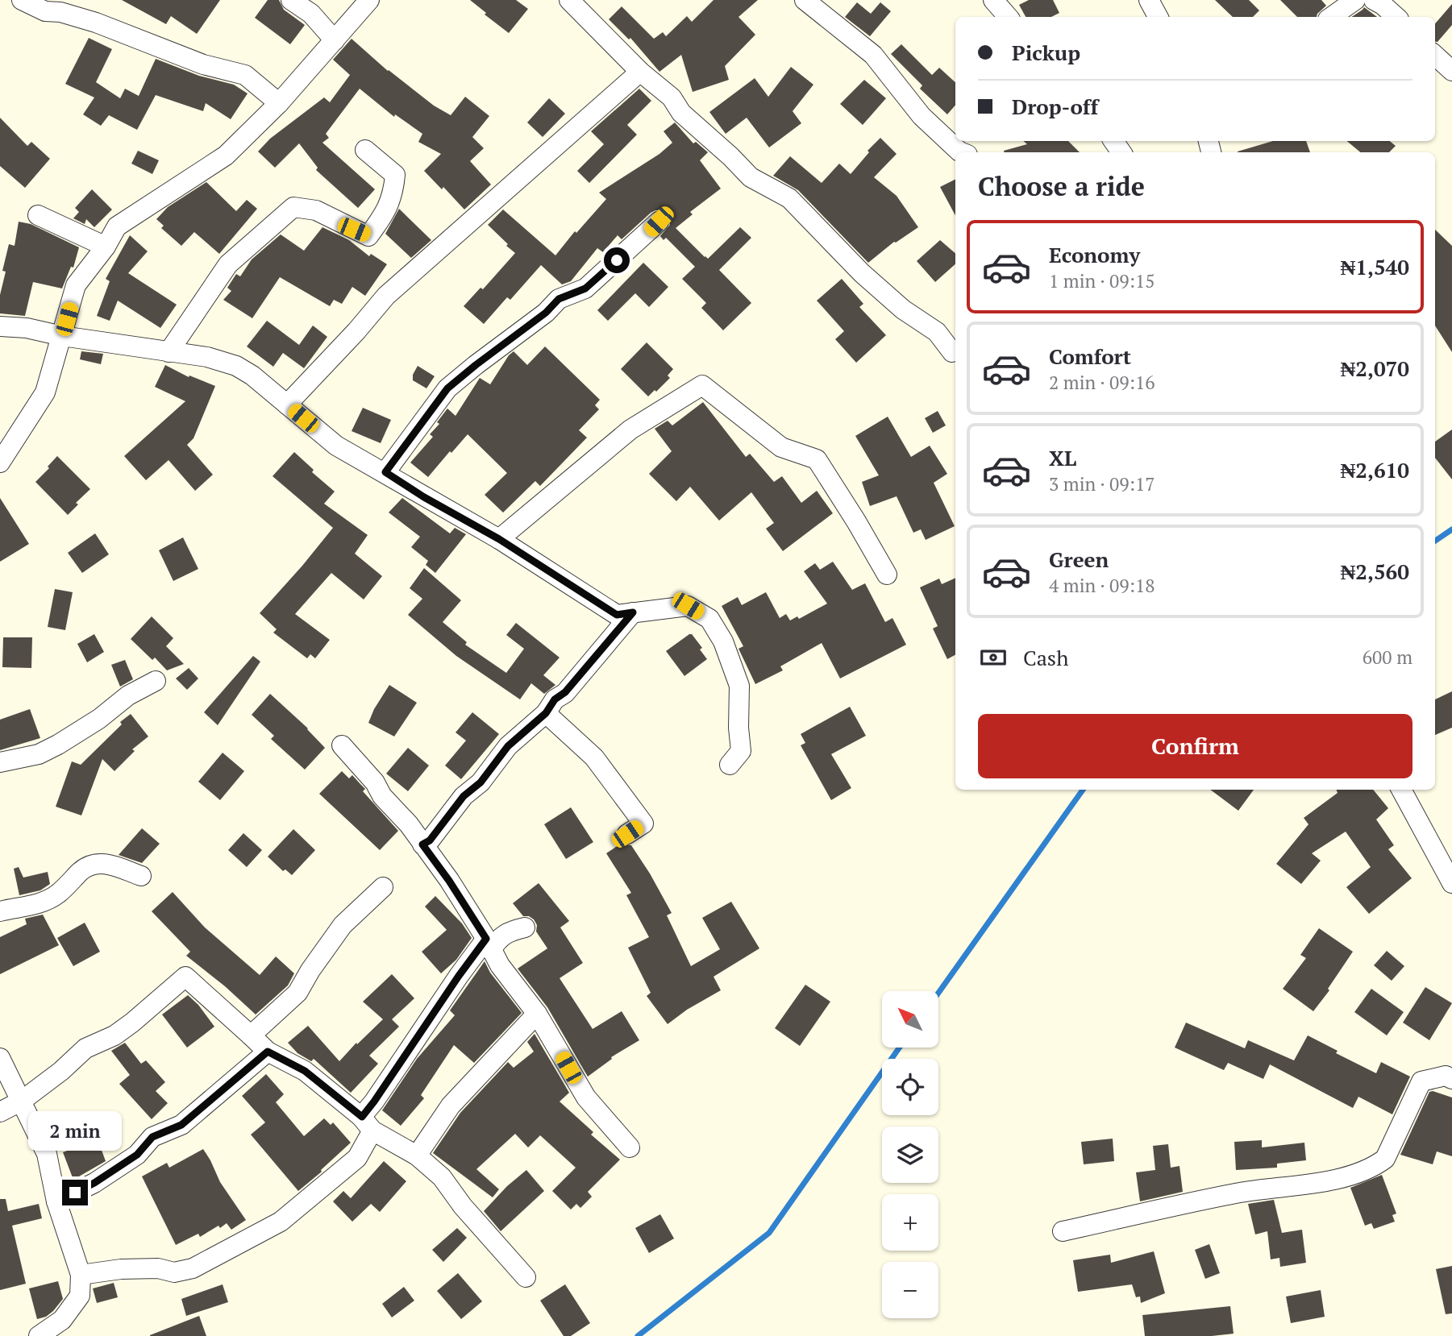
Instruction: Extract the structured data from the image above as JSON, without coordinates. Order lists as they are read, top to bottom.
{
  "north": "top left",
  "page": {
    "banner": ["Pickup", "Drop-off"],
    "heading": "Choose a ride",
    "list": [
      {
        "name": "Economy",
        "note": "1 min · 09:15",
        "value": "₦1,540"
      },
      {
        "name": "Comfort",
        "note": "2 min · 09:16",
        "value": "₦2,070"
      },
      {
        "name": "XL",
        "note": "3 min · 09:17",
        "value": "₦2,610"
      },
      {
        "name": "Green",
        "note": "4 min · 09:18",
        "value": "₦2,560"
      }
    ],
    "pay": ["Cash", "600 m"],
    "buttons": "Confirm",
    "map_buttons": ["+", "−"],
    "bubble": "2 min"
  }
}
